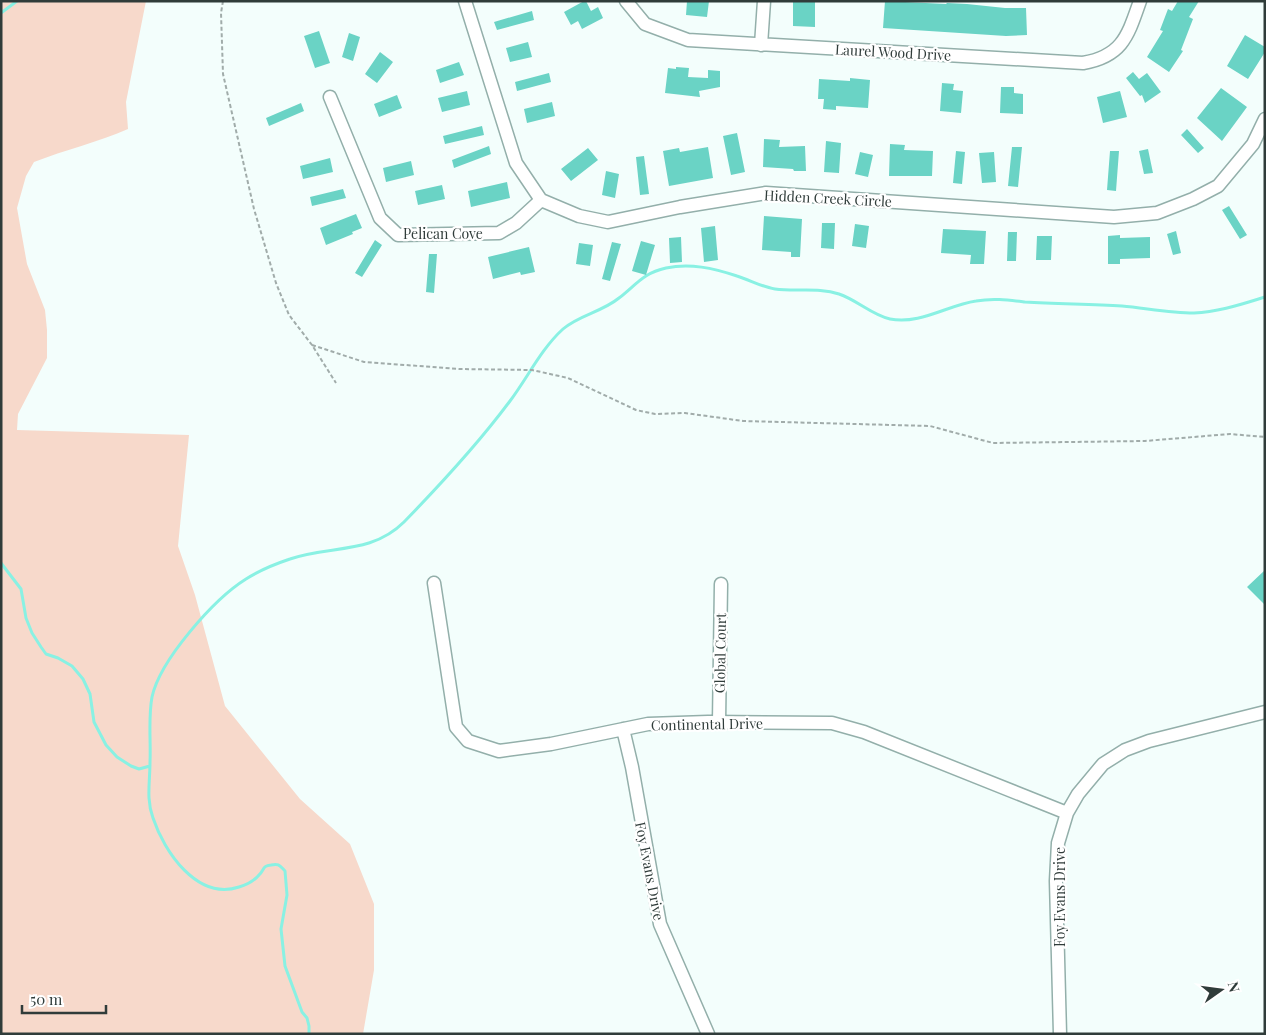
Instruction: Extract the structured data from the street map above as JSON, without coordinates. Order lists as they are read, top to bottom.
{
  "streets": {
    "street": [
      "Laurel Wood Drive",
      "Hidden Creek Circle",
      "Pelican Cove",
      "Global Court",
      "Continental Drive",
      "Foy Evans Drive"
    ]
  },
  "crossings": [
    ["Hidden Creek Circle", "Pelican Cove"],
    ["Global Court", "Continental Drive"],
    ["Continental Drive", "Foy Evans Drive"]
  ],
  "scale_bar": "50 m",
  "north": "right"
}
